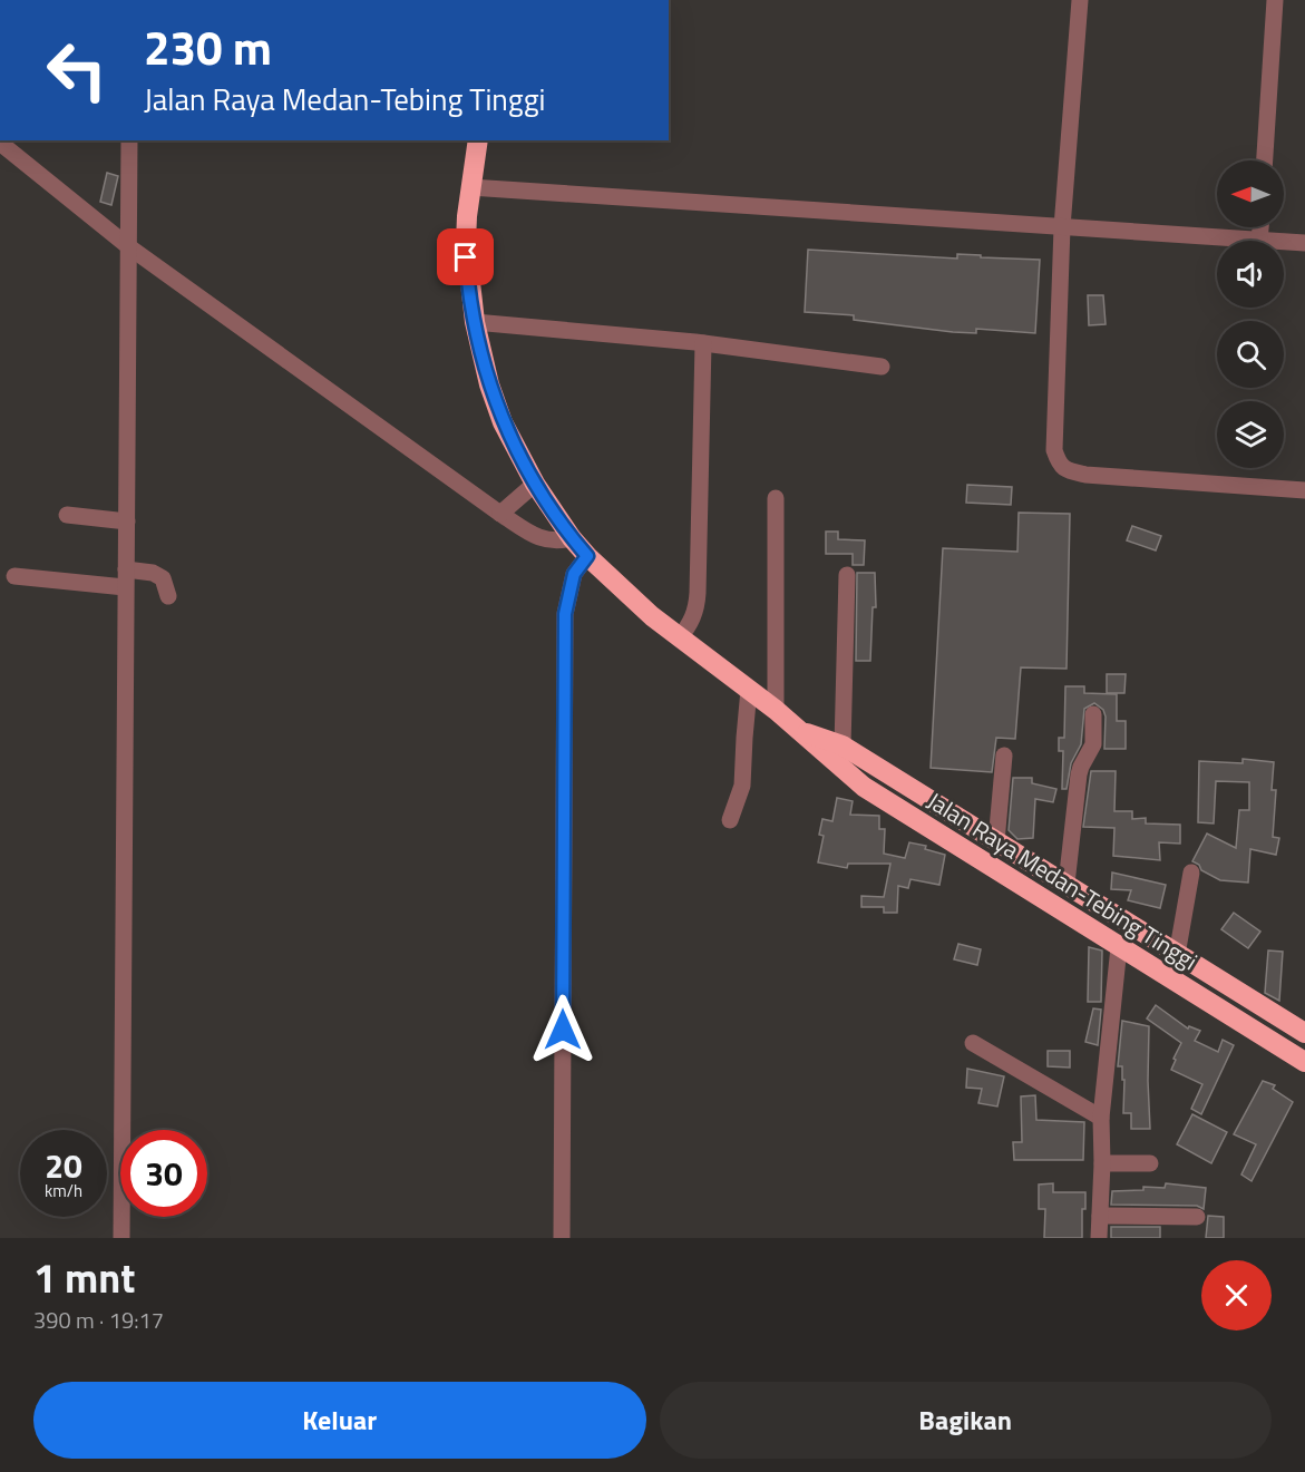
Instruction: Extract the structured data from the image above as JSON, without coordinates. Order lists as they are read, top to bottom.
{
  "streets": {
    "highway": ["Jalan Raya Medan-Tebing Tinggi"]
  },
  "north": "left",
  "page": {
    "turn": ["230 m", "Jalan Raya Medan-Tebing Tinggi"],
    "speed": "20 km/h",
    "limit": "30",
    "heading": ["1 mnt", "390 m · 19:17"],
    "buttons": ["Keluar", "Bagikan"]
  }
}
